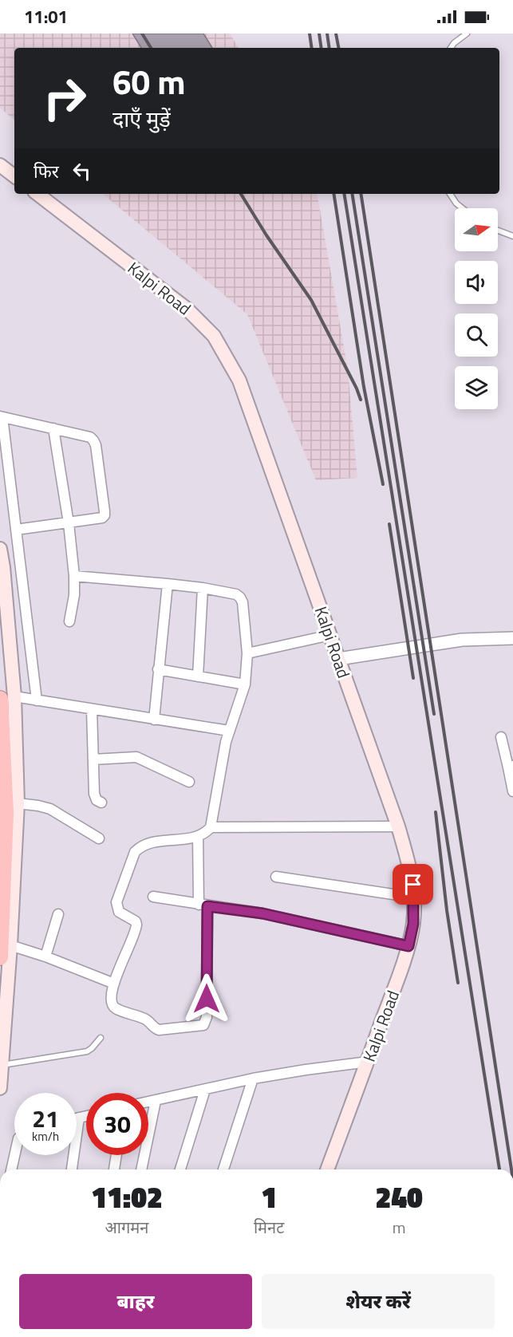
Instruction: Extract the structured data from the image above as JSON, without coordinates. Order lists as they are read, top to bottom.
{
  "streets": {
    "main road": ["Kalpi Road"]
  },
  "north": "right",
  "page": {
    "status": "11:01",
    "turn": ["60 m", "दाएँ मुड़ें"],
    "then": "फिर",
    "speed": "21 km/h",
    "limit": "30",
    "eta": [
      "11:02",
      "आगमन",
      "1",
      "मिनट",
      "240",
      "m"
    ],
    "buttons": ["बाहर", "शेयर करें"]
  }
}
